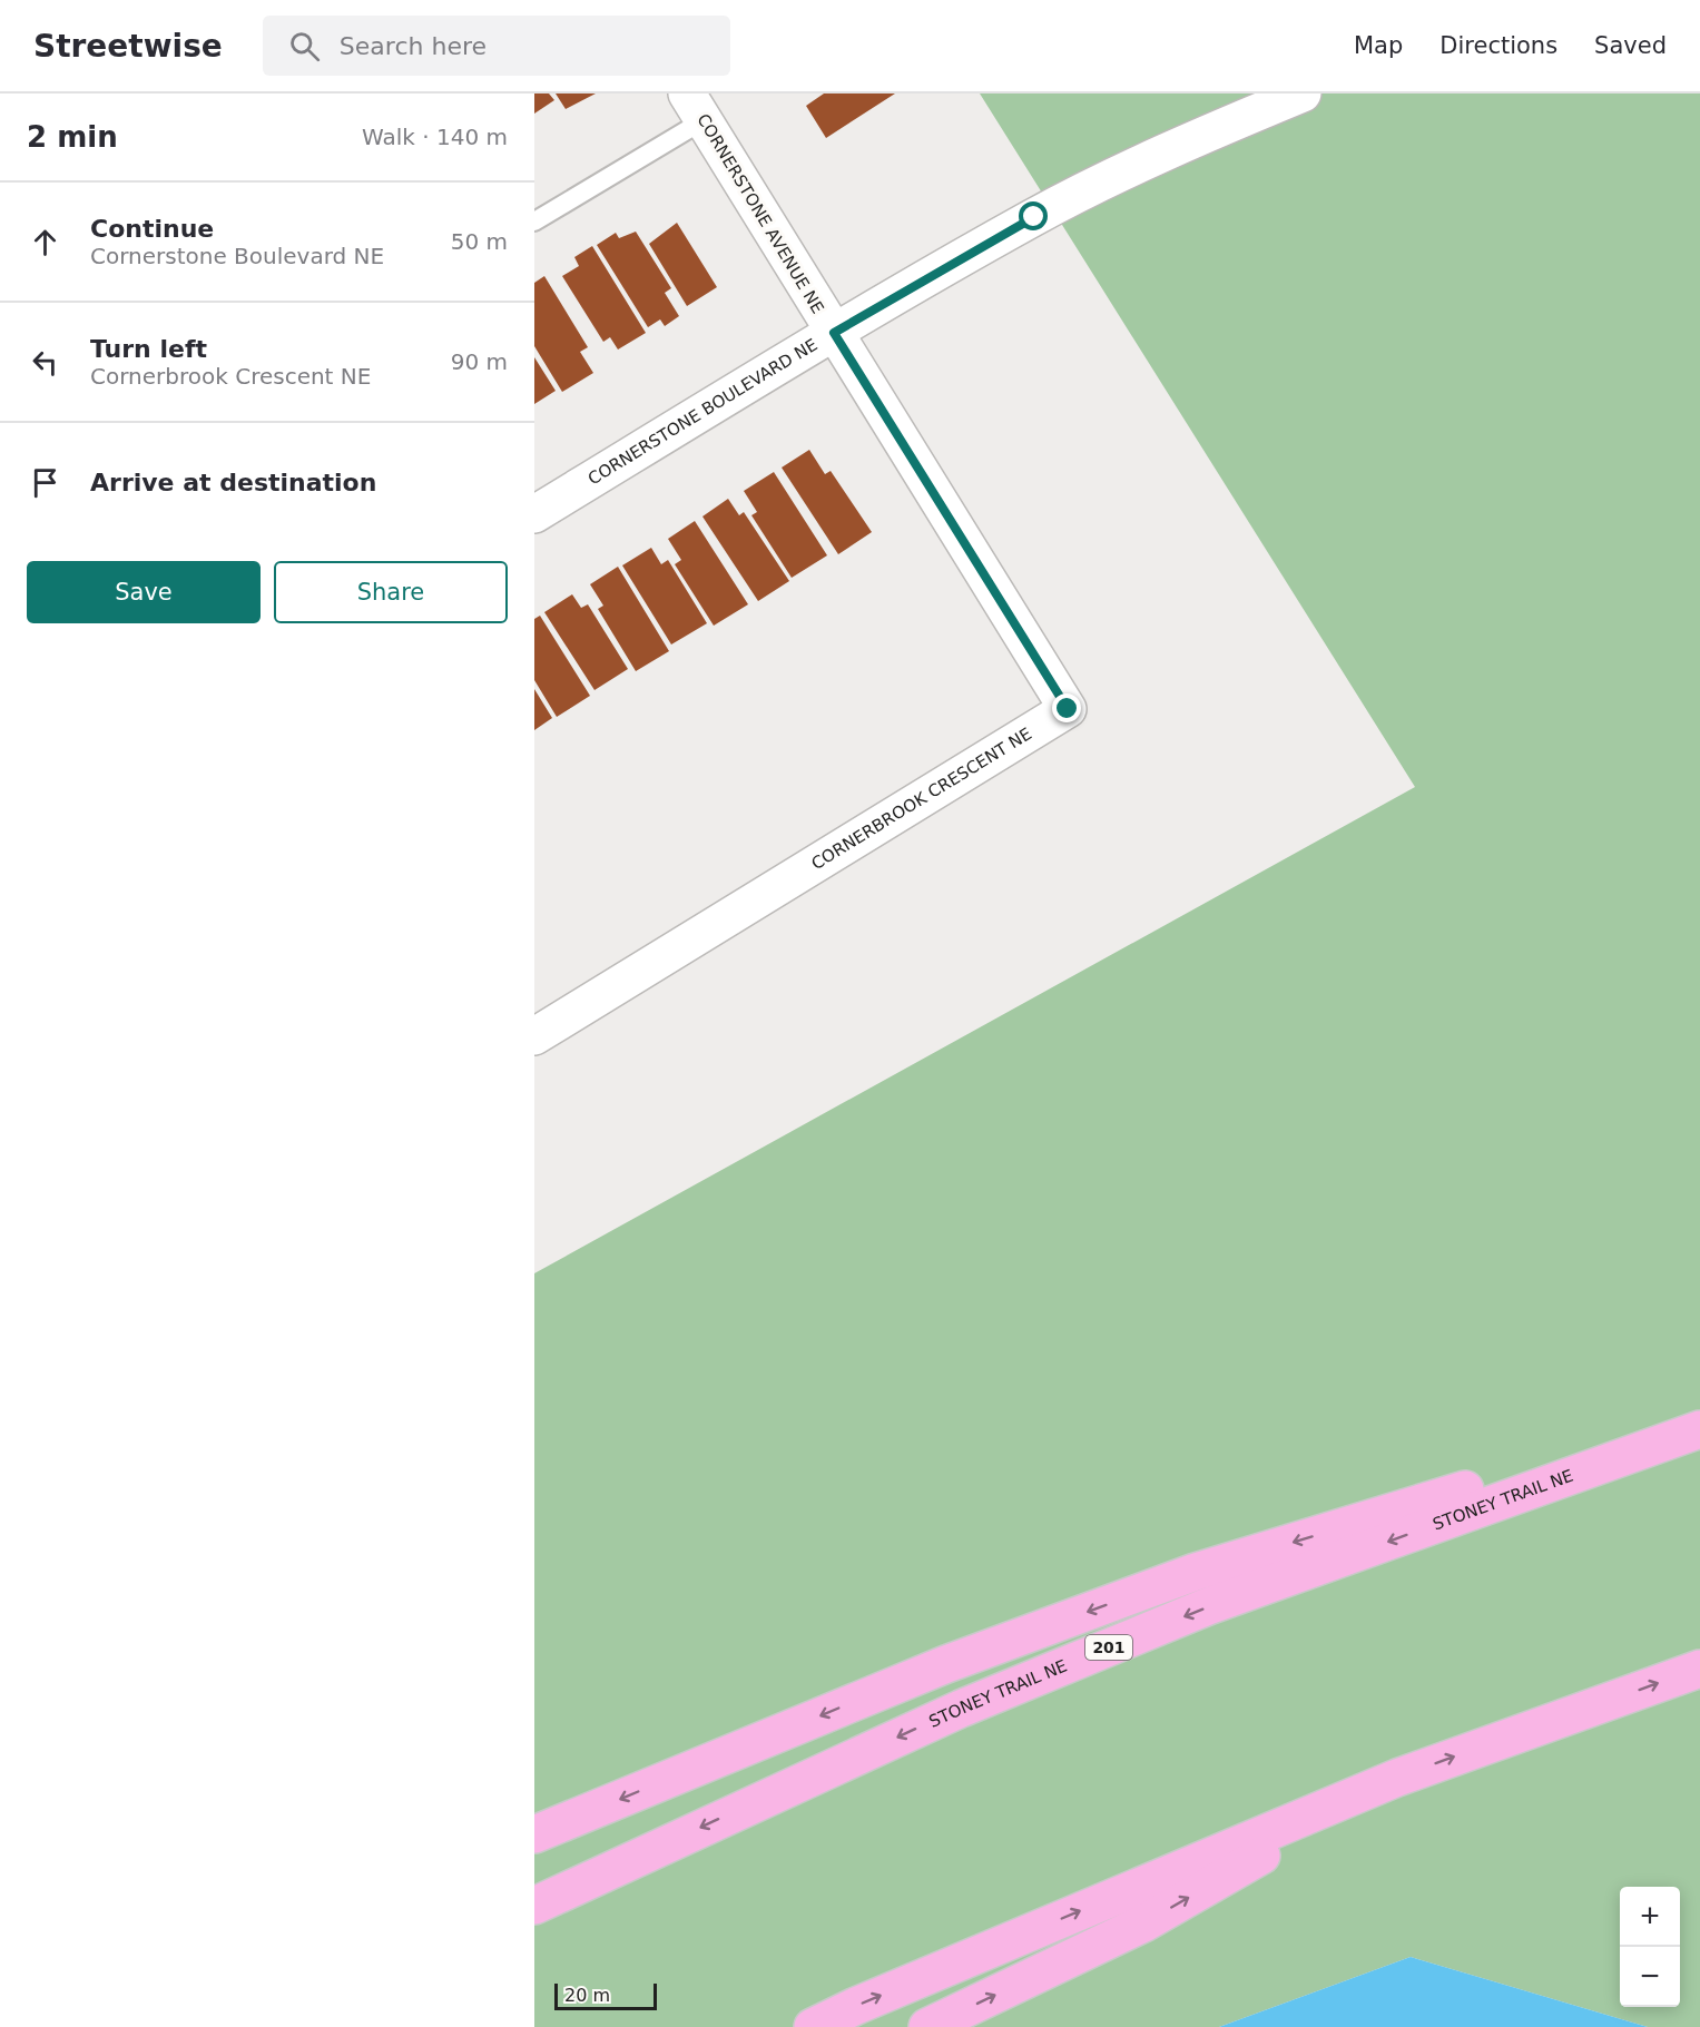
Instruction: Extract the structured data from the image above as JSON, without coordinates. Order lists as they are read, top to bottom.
{
  "streets": {
    "highway": ["STONEY TRAIL NE", "201"],
    "street": ["CORNERSTONE AVENUE NE", "CORNERSTONE BOULEVARD NE", "CORNERBROOK CRESCENT NE"]
  },
  "crossings": [
    ["CORNERSTONE AVENUE NE", "CORNERSTONE BOULEVARD NE"],
    ["CORNERSTONE AVENUE NE", "CORNERBROOK CRESCENT NE"],
    ["CORNERSTONE BOULEVARD NE", "CORNERBROOK CRESCENT NE"]
  ],
  "scale_bar": "20 m",
  "page": {
    "header": "Streetwise",
    "search": "Search here",
    "nav": ["Map", "Directions", "Saved"],
    "heading": ["2 min", "Walk · 140 m"],
    "list": [
      ["Continue", "Cornerstone Boulevard NE", "50 m"],
      ["Turn left", "Cornerbrook Crescent NE", "90 m"],
      "Arrive at destination"
    ],
    "buttons": ["Save", "Share"],
    "map_buttons": ["+", "−"],
    "scale": "20 m"
  }
}
